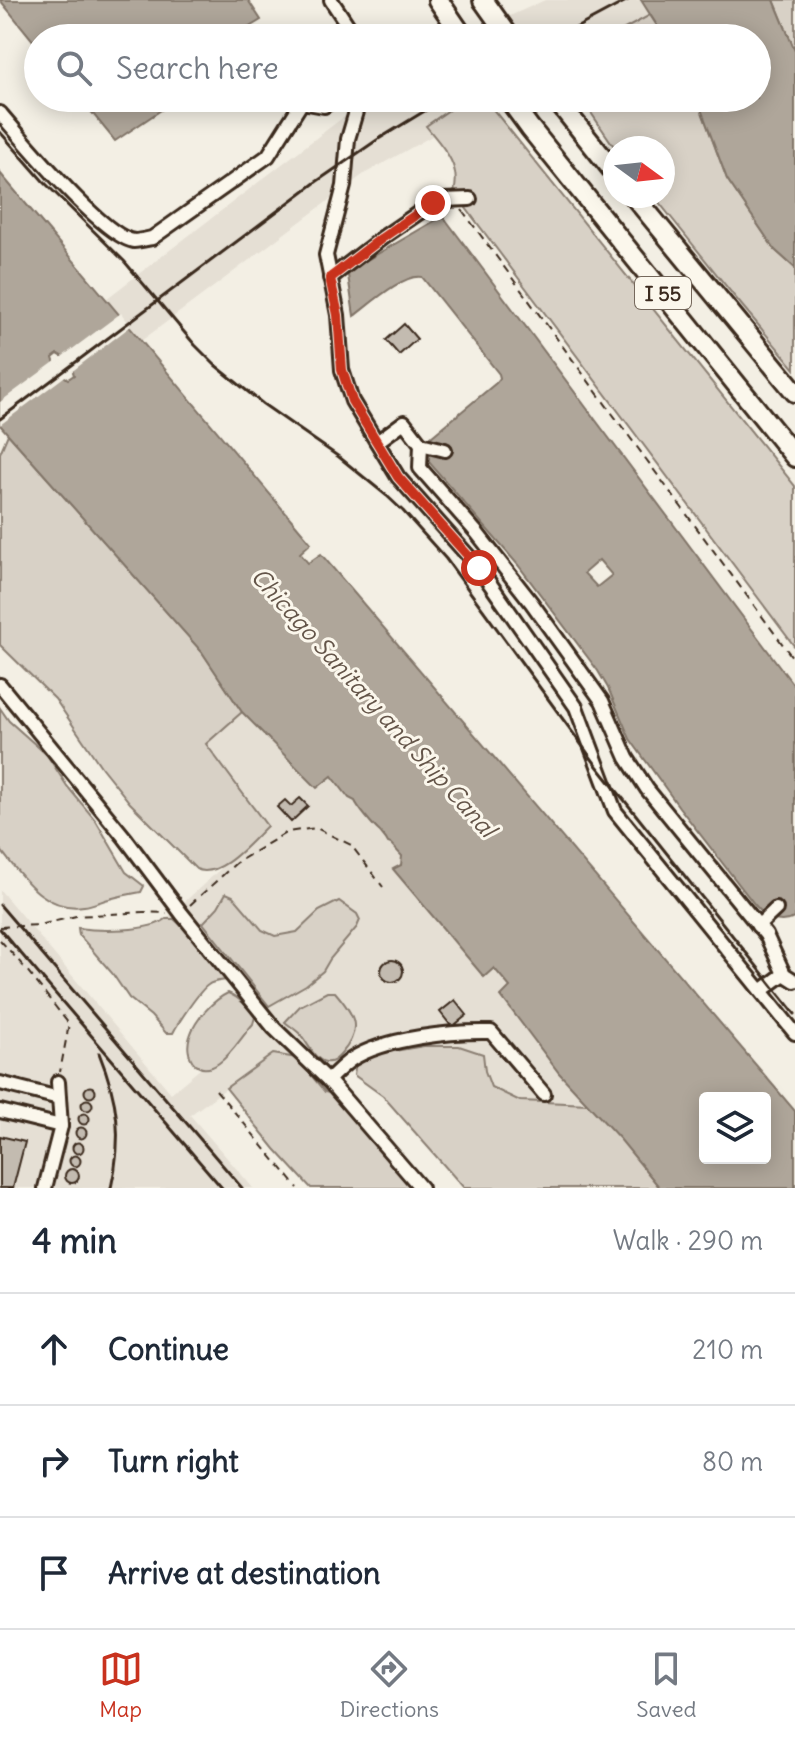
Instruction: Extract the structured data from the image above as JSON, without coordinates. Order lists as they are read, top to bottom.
{
  "streets": {
    "highway": ["I 55"]
  },
  "water": ["Chicago Sanitary and Ship Canal"],
  "north": "right",
  "page": {
    "search": "Search here",
    "heading": ["4 min", "Walk · 290 m"],
    "list": [
      ["Continue", "210 m"],
      ["Turn right", "80 m"],
      "Arrive at destination"
    ],
    "nav": ["Map", "Directions", "Saved"]
  }
}
